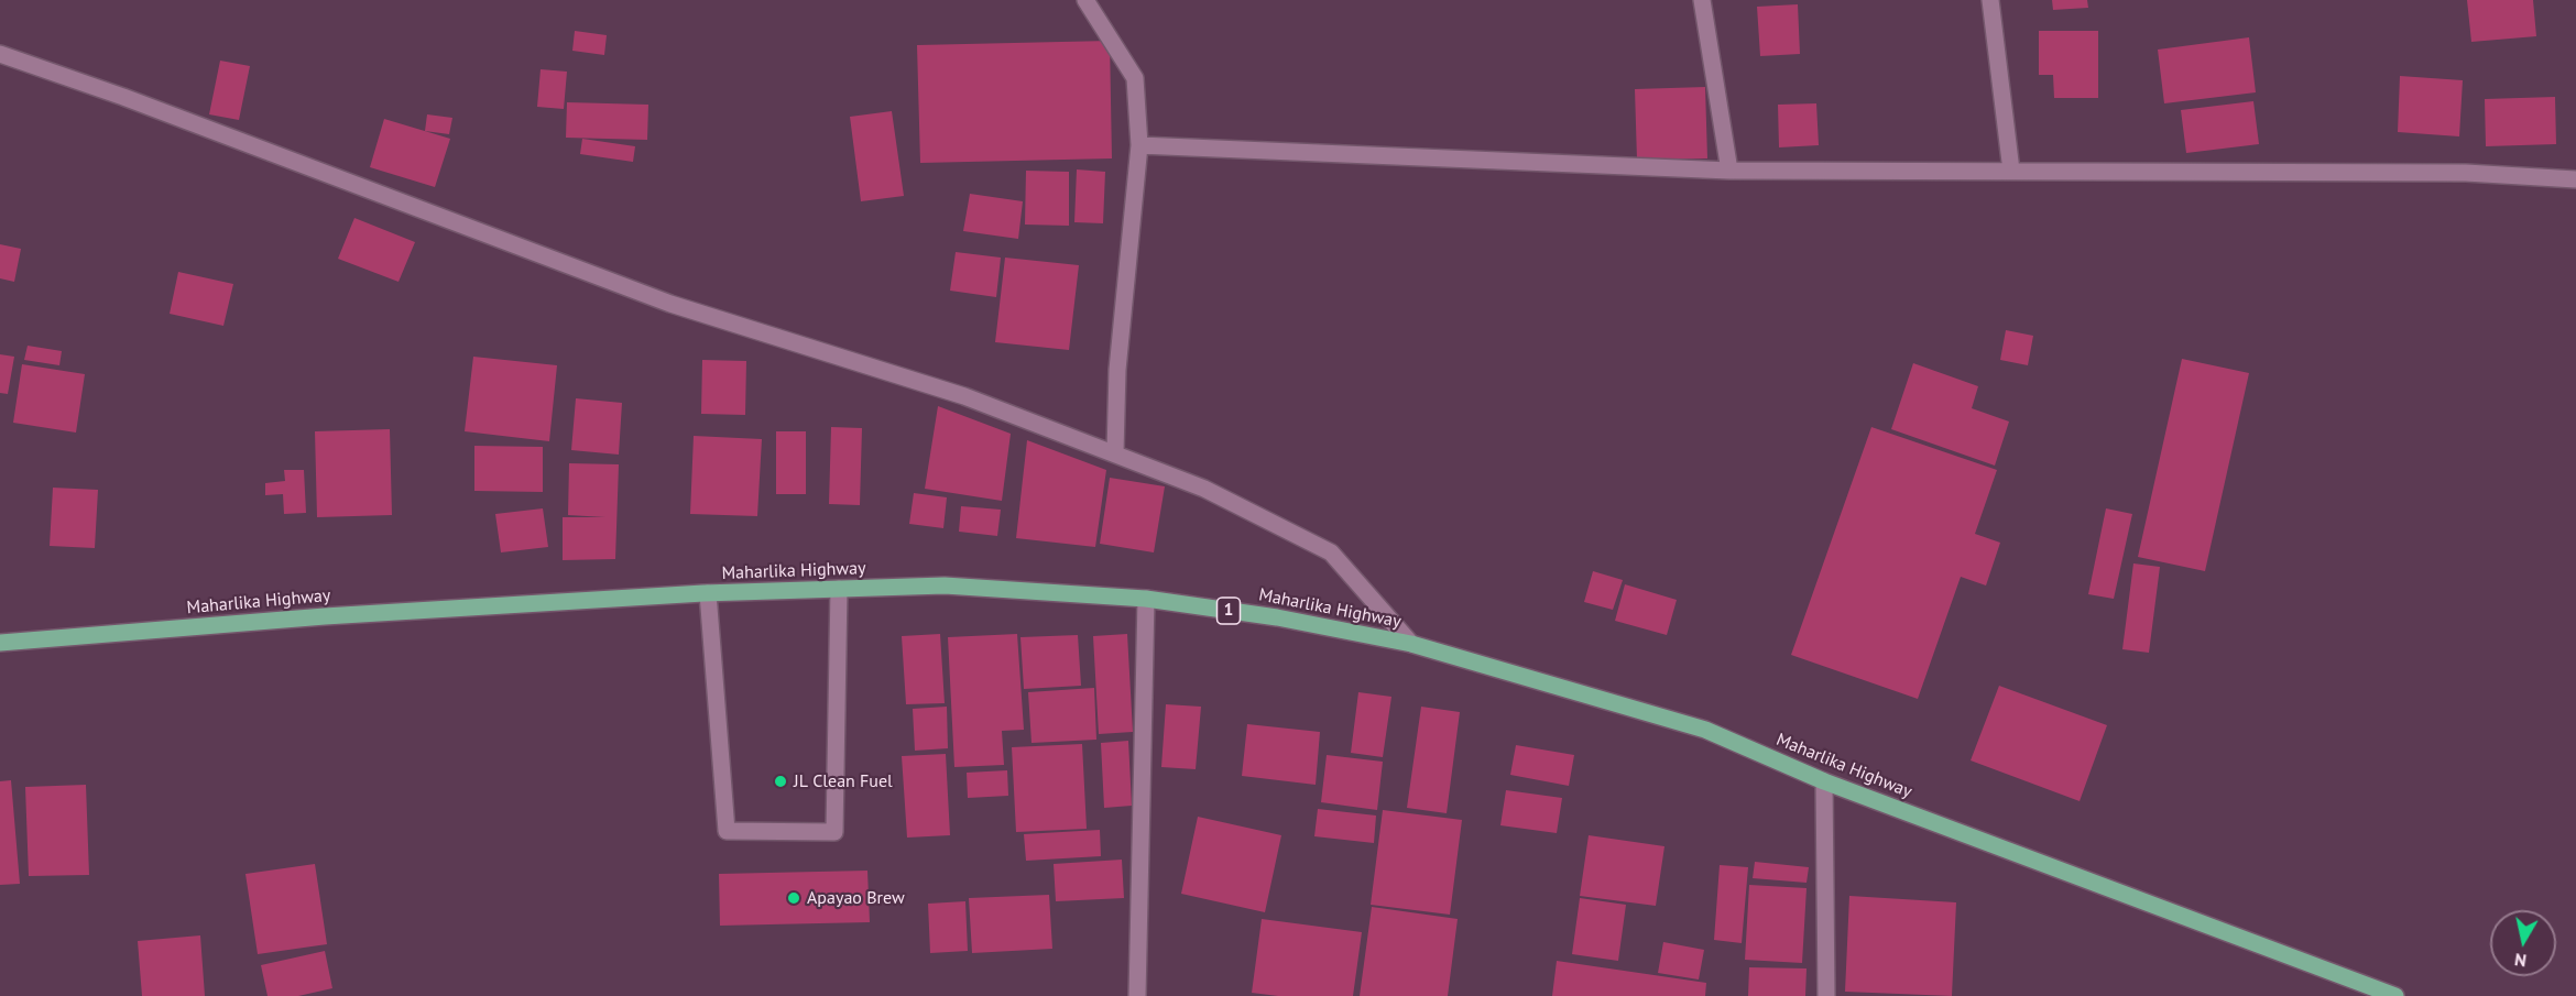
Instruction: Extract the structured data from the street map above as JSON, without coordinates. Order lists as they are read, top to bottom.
{
  "streets": {
    "main road": ["Maharlika Highway", "1"]
  },
  "places": ["JL Clean Fuel", "Apayao Brew"],
  "north": "bottom"
}
